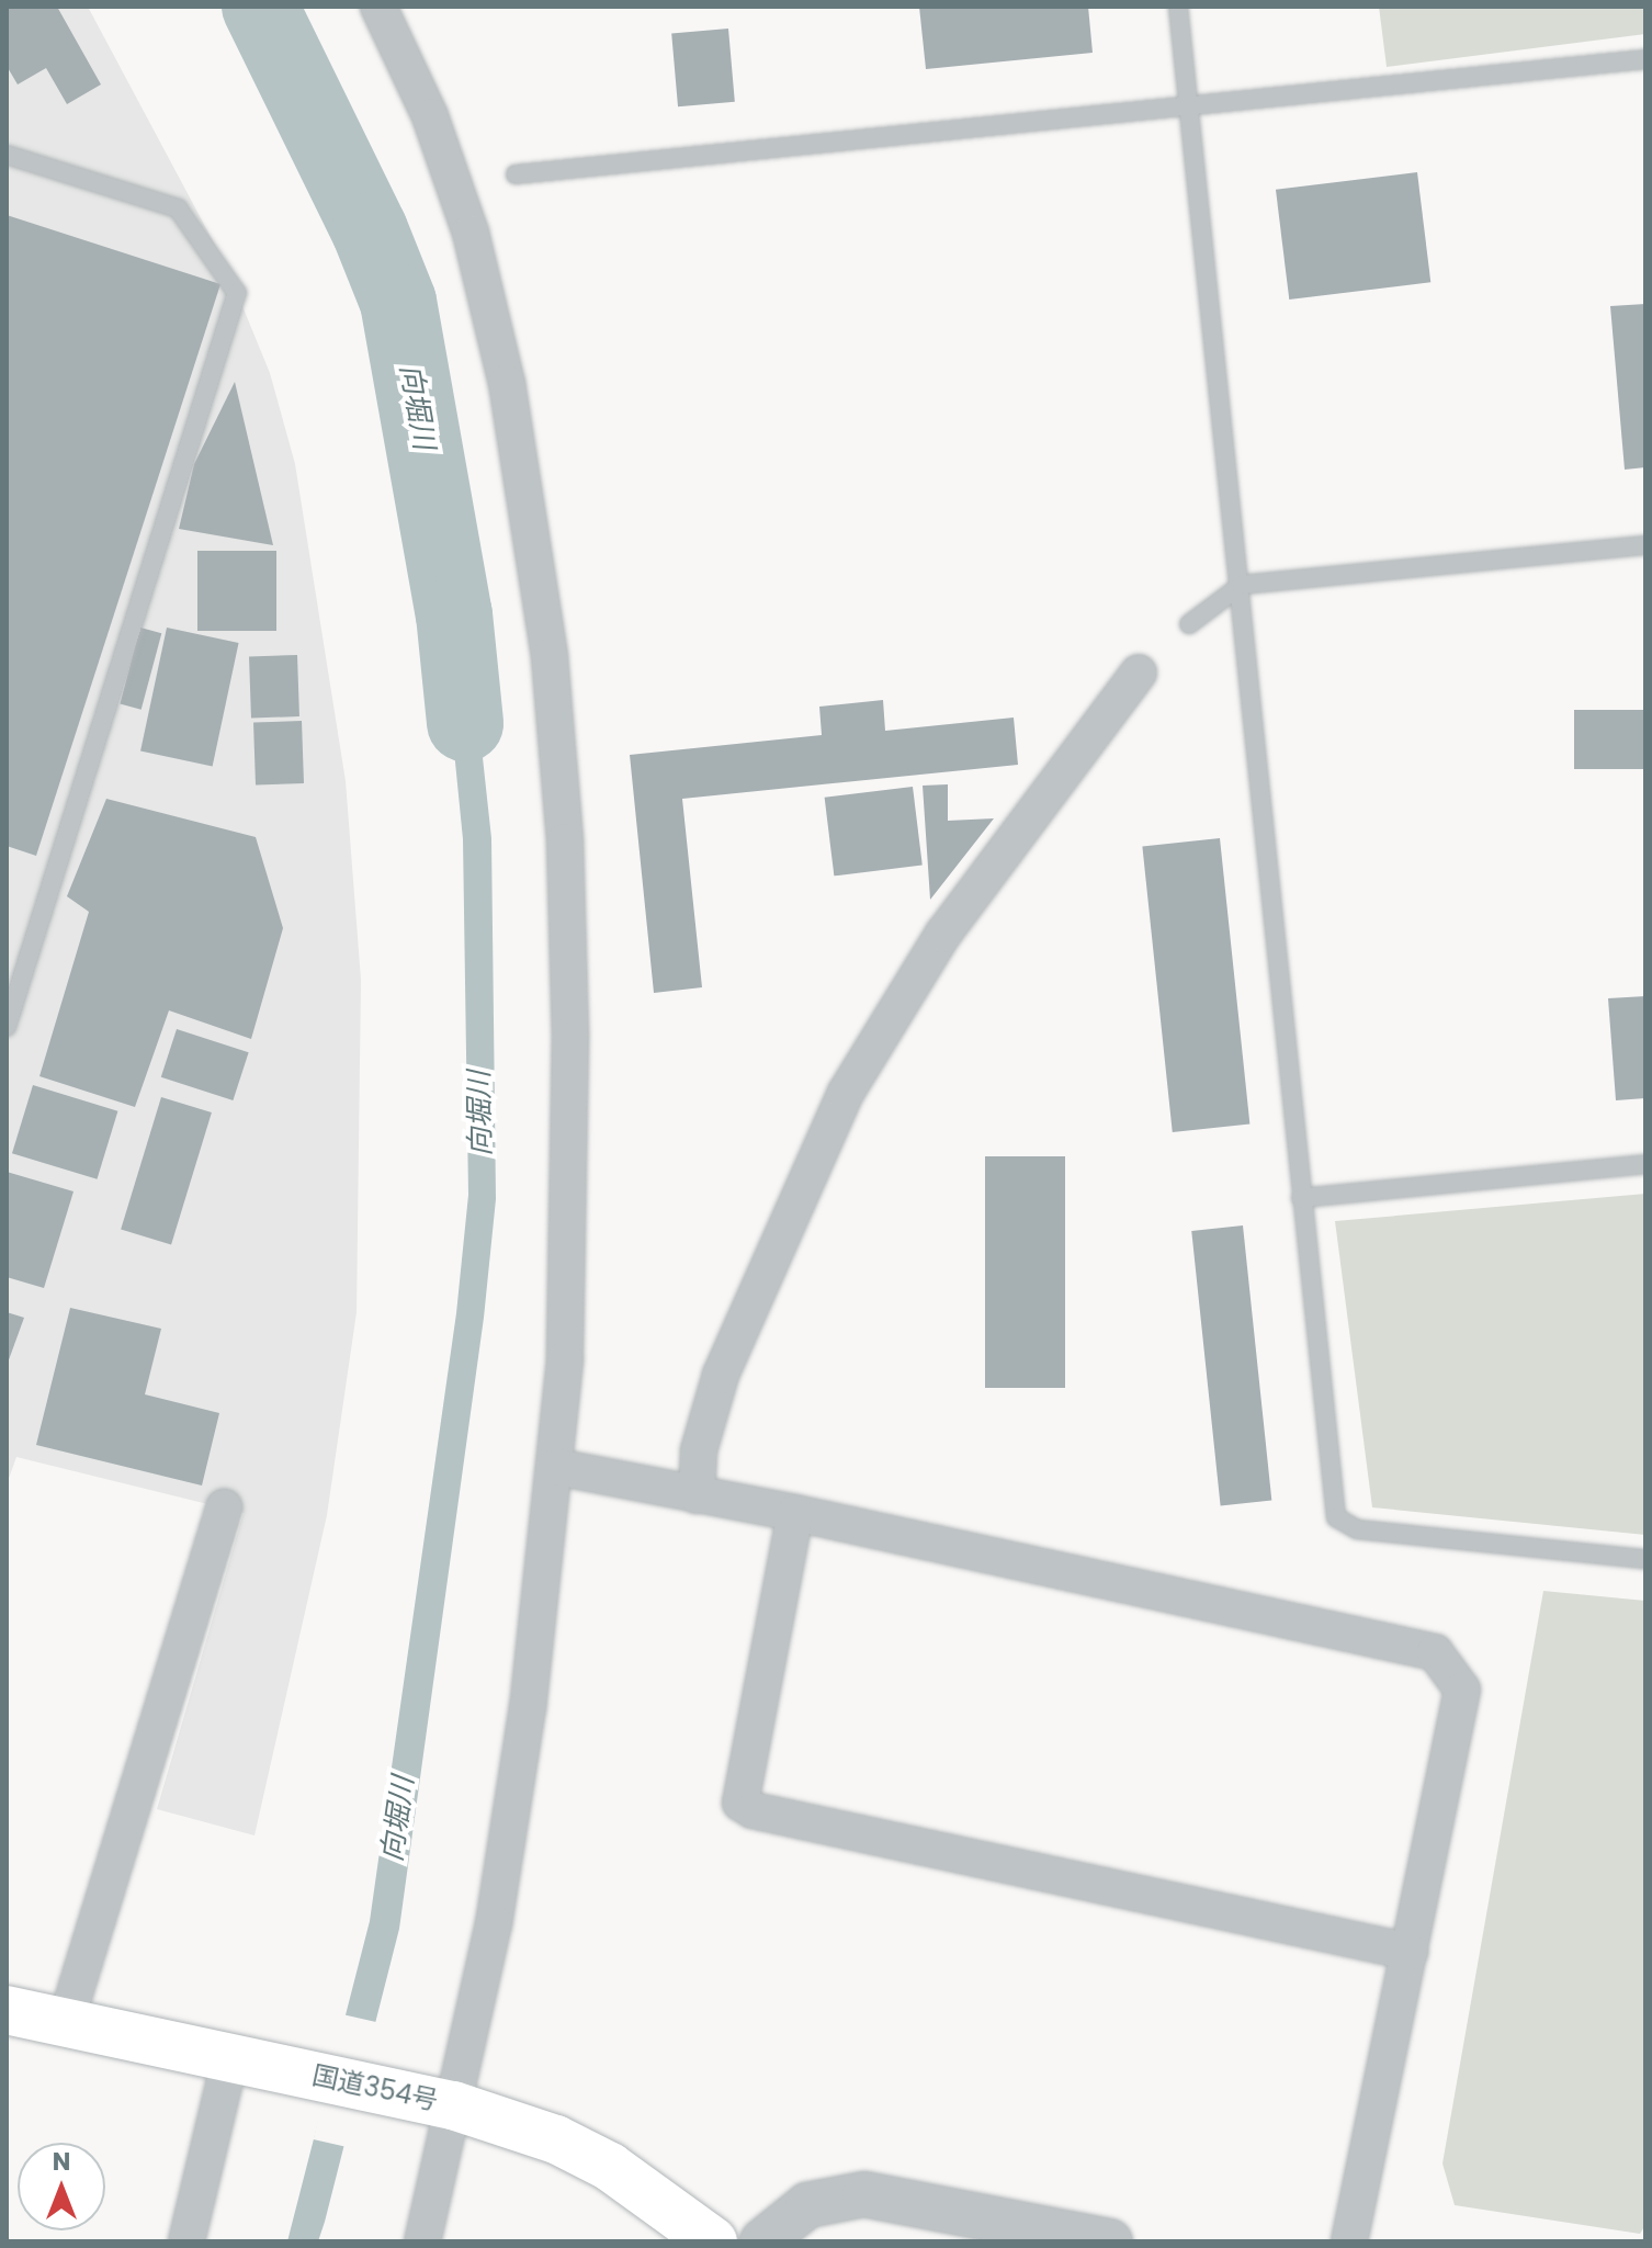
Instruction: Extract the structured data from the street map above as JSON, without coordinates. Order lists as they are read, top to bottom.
{
  "streets": {
    "highway": ["国道354号"]
  },
  "water": ["向堀川"],
  "north": "top"
}
